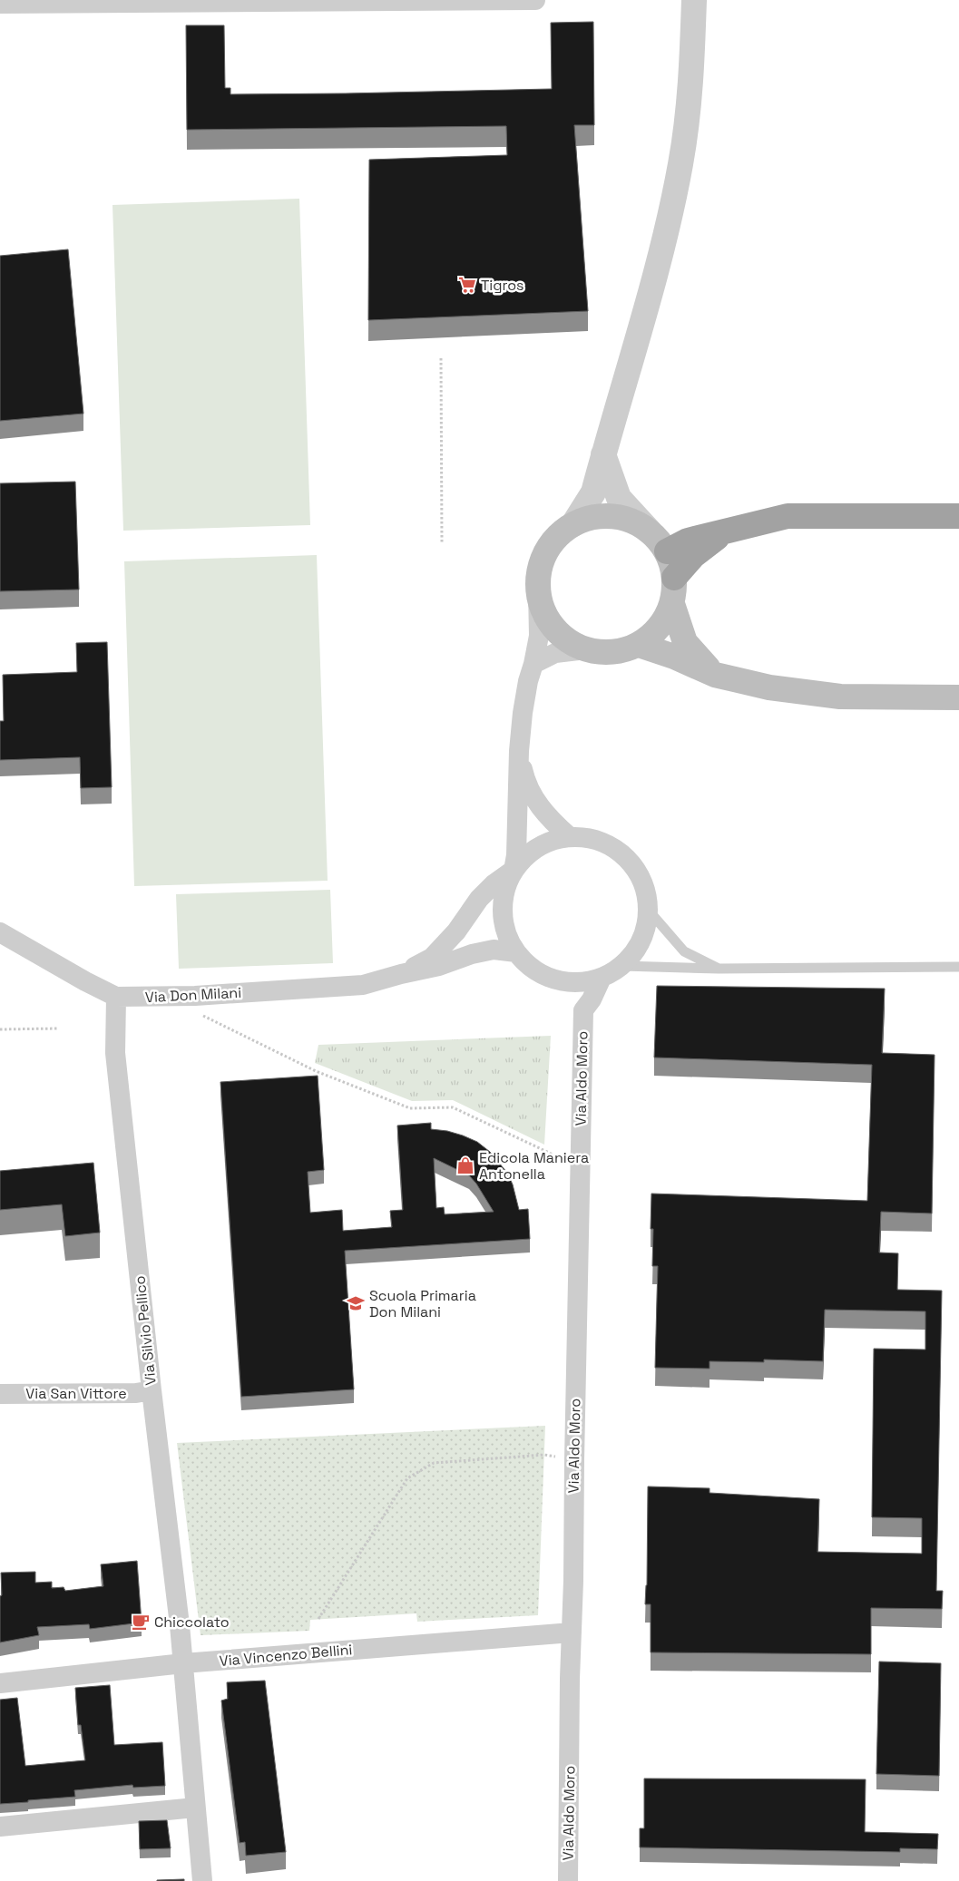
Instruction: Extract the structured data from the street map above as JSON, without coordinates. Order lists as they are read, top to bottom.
{
  "streets": {
    "street": [
      "Via Don Milani",
      "Via Aldo Moro",
      "Via Silvio Pellico",
      "Via San Vittore",
      "Via Vincenzo Bellini"
    ]
  },
  "crossings": [
    ["Via Don Milani", "Via Aldo Moro"],
    ["Via Don Milani", "Via Silvio Pellico"],
    ["Via Aldo Moro", "Via Vincenzo Bellini"],
    ["Via Silvio Pellico", "Via San Vittore"],
    ["Via Silvio Pellico", "Via Vincenzo Bellini"]
  ],
  "places": {
    "supermarket": ["Tigros"],
    "shop": ["Edicola Maniera Antonella"],
    "school or university": ["Scuola Primaria Don Milani"],
    "cafe": ["Chiccolato"]
  }
}
